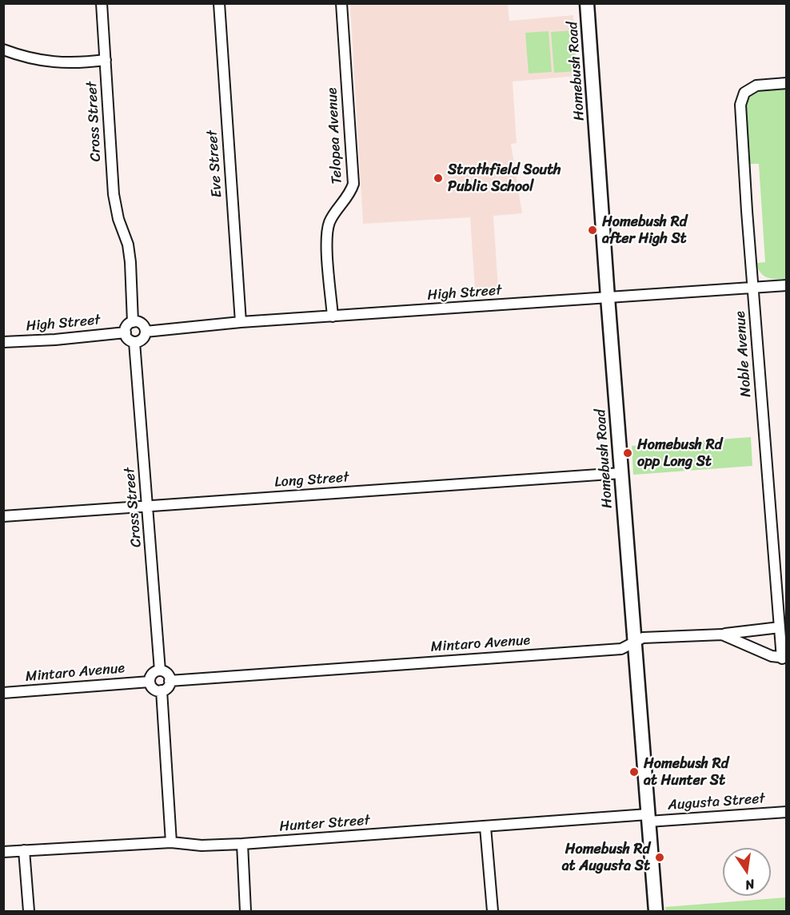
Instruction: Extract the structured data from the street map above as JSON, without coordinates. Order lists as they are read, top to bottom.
{
  "streets": {
    "main road": ["Homebush Road"],
    "street": [
      "Cross Street",
      "Telopea Avenue",
      "Eve Street",
      "High Street",
      "Noble Avenue",
      "Long Street",
      "Mintaro Avenue",
      "Augusta Street",
      "Hunter Street"
    ]
  },
  "crossings": [
    ["Homebush Road", "High Street"],
    ["Homebush Road", "Long Street"],
    ["Homebush Road", "Mintaro Avenue"],
    ["Homebush Road", "Augusta Street"],
    ["Homebush Road", "Hunter Street"],
    ["Cross Street", "High Street"],
    ["Cross Street", "Long Street"],
    ["Cross Street", "Mintaro Avenue"],
    ["Telopea Avenue", "High Street"],
    ["Eve Street", "High Street"],
    ["High Street", "Noble Avenue"],
    ["Noble Avenue", "Mintaro Avenue"],
    ["Augusta Street", "Hunter Street"]
  ],
  "places": [
    "Strathfield South Public School",
    "Homebush Rd after High St",
    "Homebush Rd opp Long St",
    "Homebush Rd at Hunter St",
    "Homebush Rd at Augusta St"
  ],
  "north": "bottom"
}
